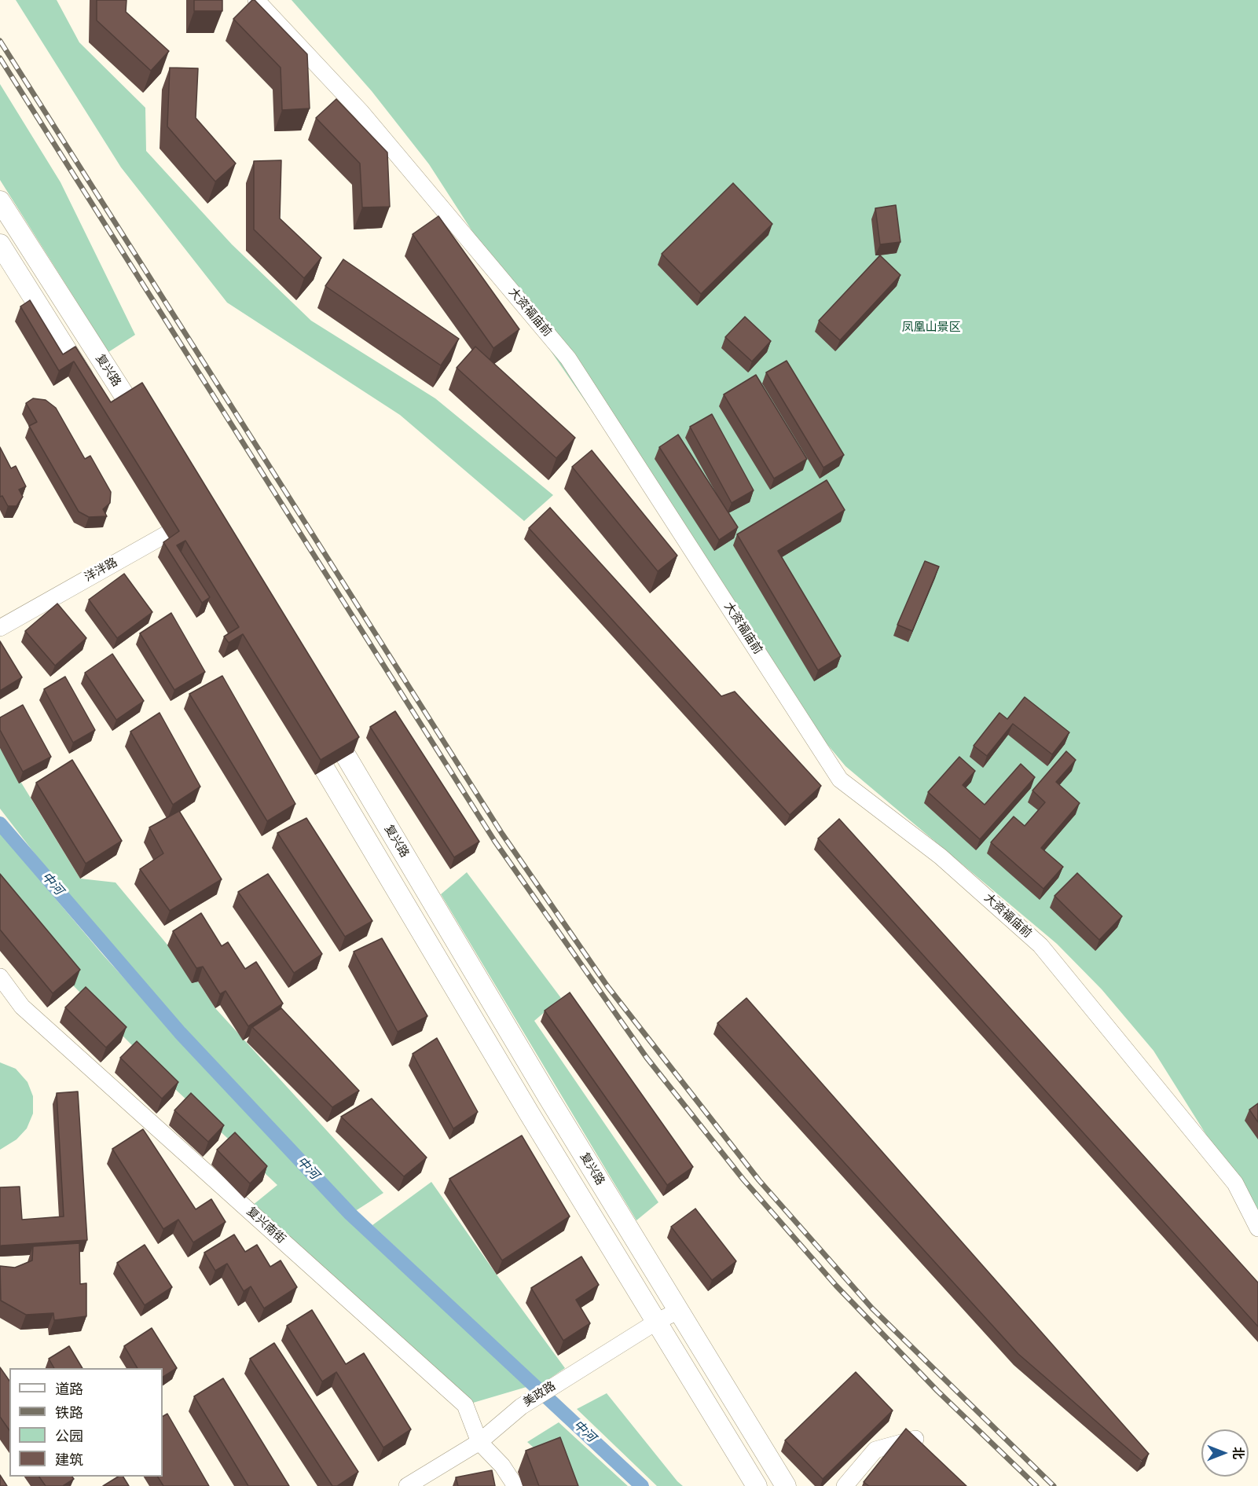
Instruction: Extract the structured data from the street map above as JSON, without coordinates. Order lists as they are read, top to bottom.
{
  "streets": {
    "main road": ["复兴路"],
    "street": [
      "大资福庙前",
      "洋泮路",
      "复兴南街",
      "美政路"
    ]
  },
  "crossings": [
    ["复兴路", "美政路"],
    ["复兴南街", "美政路"]
  ],
  "water": ["中河"],
  "parks": ["凤凰山景区"],
  "legend": [
    "道路",
    "铁路",
    "公园",
    "建筑"
  ],
  "north": "right"
}
